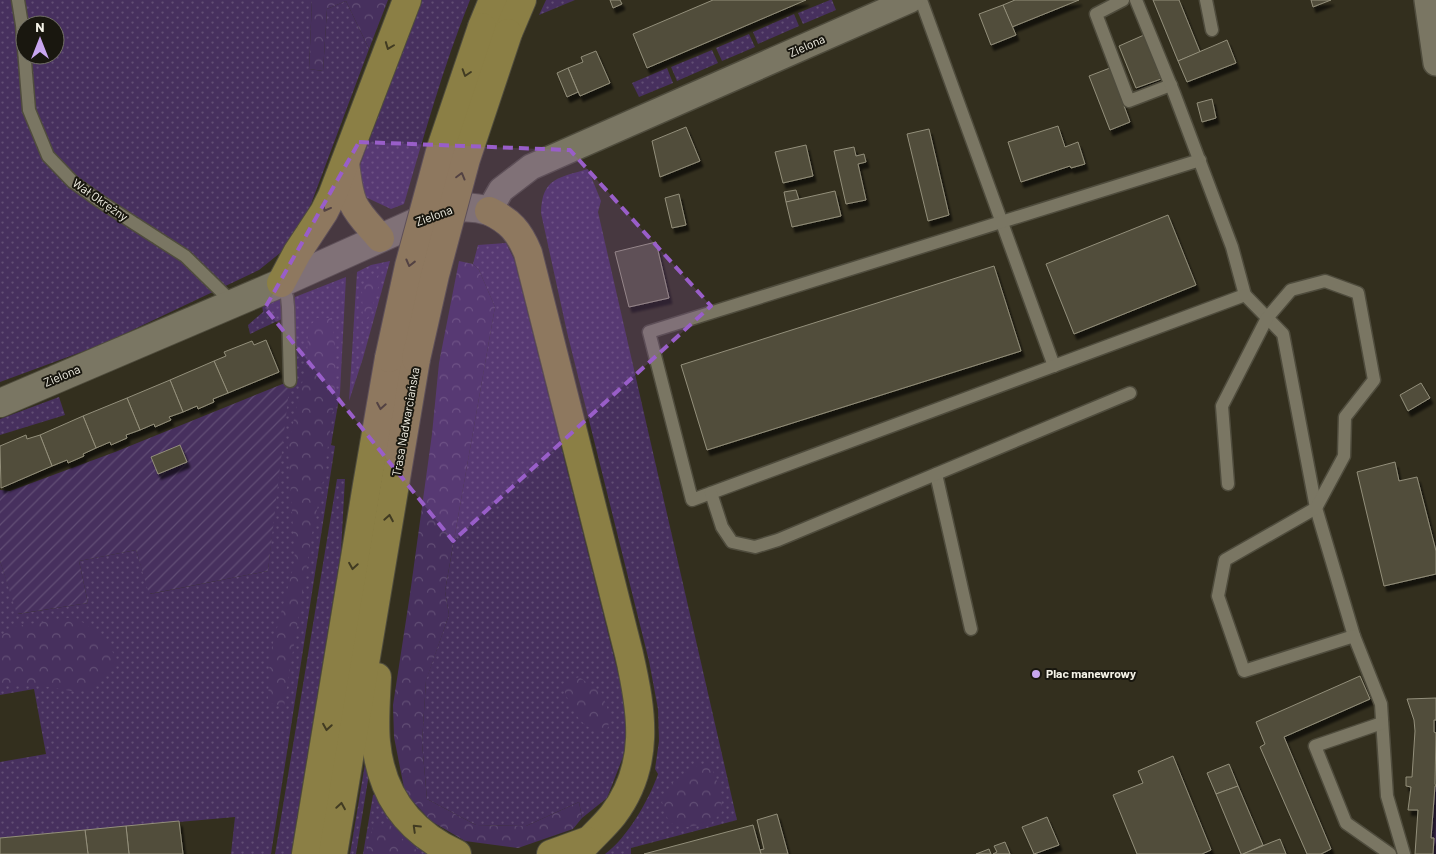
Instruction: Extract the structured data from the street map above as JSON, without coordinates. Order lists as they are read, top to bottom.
{
  "streets": {
    "main road": ["Trasa Nadwarciańska"],
    "street": ["Zielona"],
    "lane": ["Wał Okrężny"]
  },
  "crossings": [
    ["Zielona", "Wał Okrężny"]
  ],
  "places": ["Plac manewrowy"],
  "north": "top"
}
